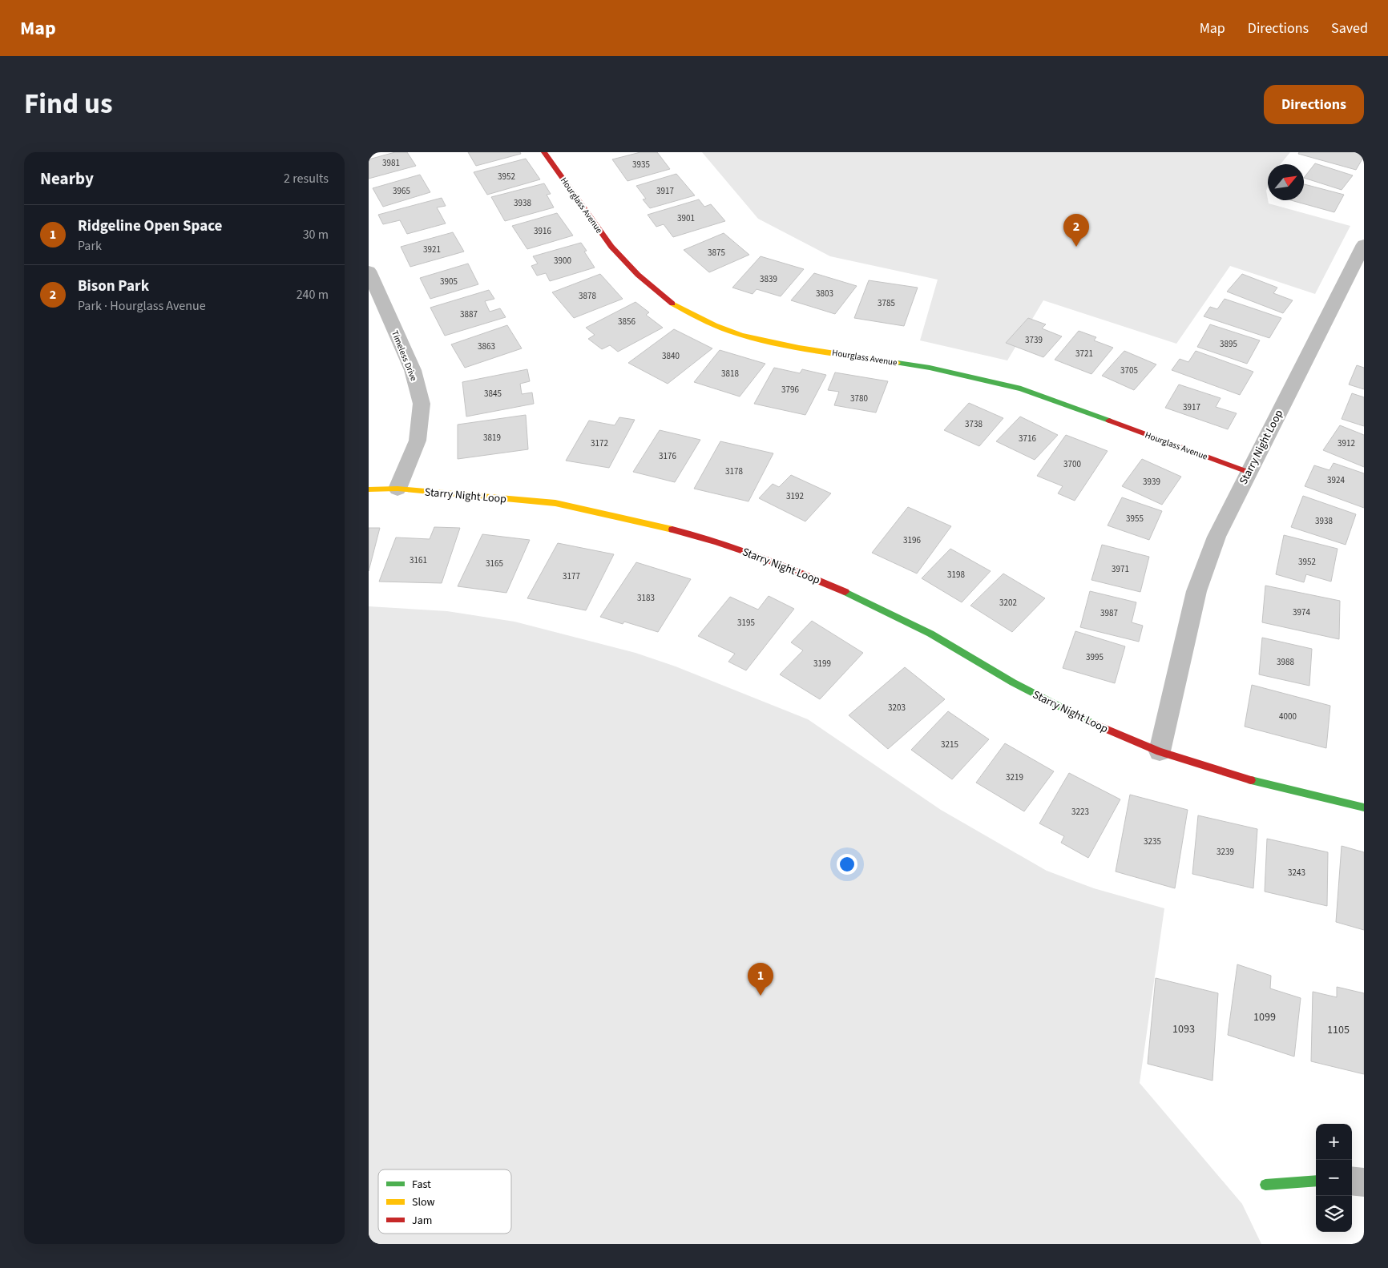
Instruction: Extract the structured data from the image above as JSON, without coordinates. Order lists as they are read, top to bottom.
{
  "streets": {
    "street": ["Hourglass Avenue", "Timeless Drive", "Starry Night Loop"]
  },
  "crossings": [
    ["Hourglass Avenue", "Starry Night Loop"],
    ["Timeless Drive", "Starry Night Loop"]
  ],
  "house_numbers": [
    "3981",
    "3935",
    "3952",
    "3965",
    "3917",
    "3938",
    "3901",
    "3916",
    "3921",
    "3875",
    "3900",
    "3839",
    "3905",
    "3803",
    "3878",
    "3785",
    "3887",
    "3856",
    "3739",
    "3895",
    "3863",
    "3721",
    "3840",
    "3705",
    "3818",
    "3796",
    "3845",
    "3780",
    "3917",
    "3738",
    "3819",
    "3716",
    "3172",
    "3912",
    "3176",
    "3700",
    "3178",
    "3924",
    "3939",
    "3192",
    "3955",
    "3938",
    "3196",
    "3161",
    "3952",
    "3165",
    "3971",
    "3198",
    "3177",
    "3183",
    "3202",
    "3974",
    "3987",
    "3195",
    "3995",
    "3988",
    "3199",
    "3203",
    "4000",
    "3215",
    "3219",
    "3223",
    "3235",
    "3239",
    "3243",
    "1099",
    "1093",
    "1105"
  ],
  "legend": ["Fast", "Slow", "Jam"],
  "north": "top right",
  "page": {
    "header": "Map",
    "nav": ["Map", "Directions", "Saved"],
    "title": "Find us",
    "buttons": "Directions",
    "heading": ["Nearby", "2 results"],
    "list": [
      {
        "mark": "1",
        "name": "Ridgeline Open Space",
        "note": "Park",
        "value": "30 m"
      },
      {
        "mark": "2",
        "name": "Bison Park",
        "note": "Park · Hourglass Avenue",
        "value": "240 m"
      }
    ],
    "pins": ["2", "1"],
    "map_buttons": ["+", "−"]
  }
}
